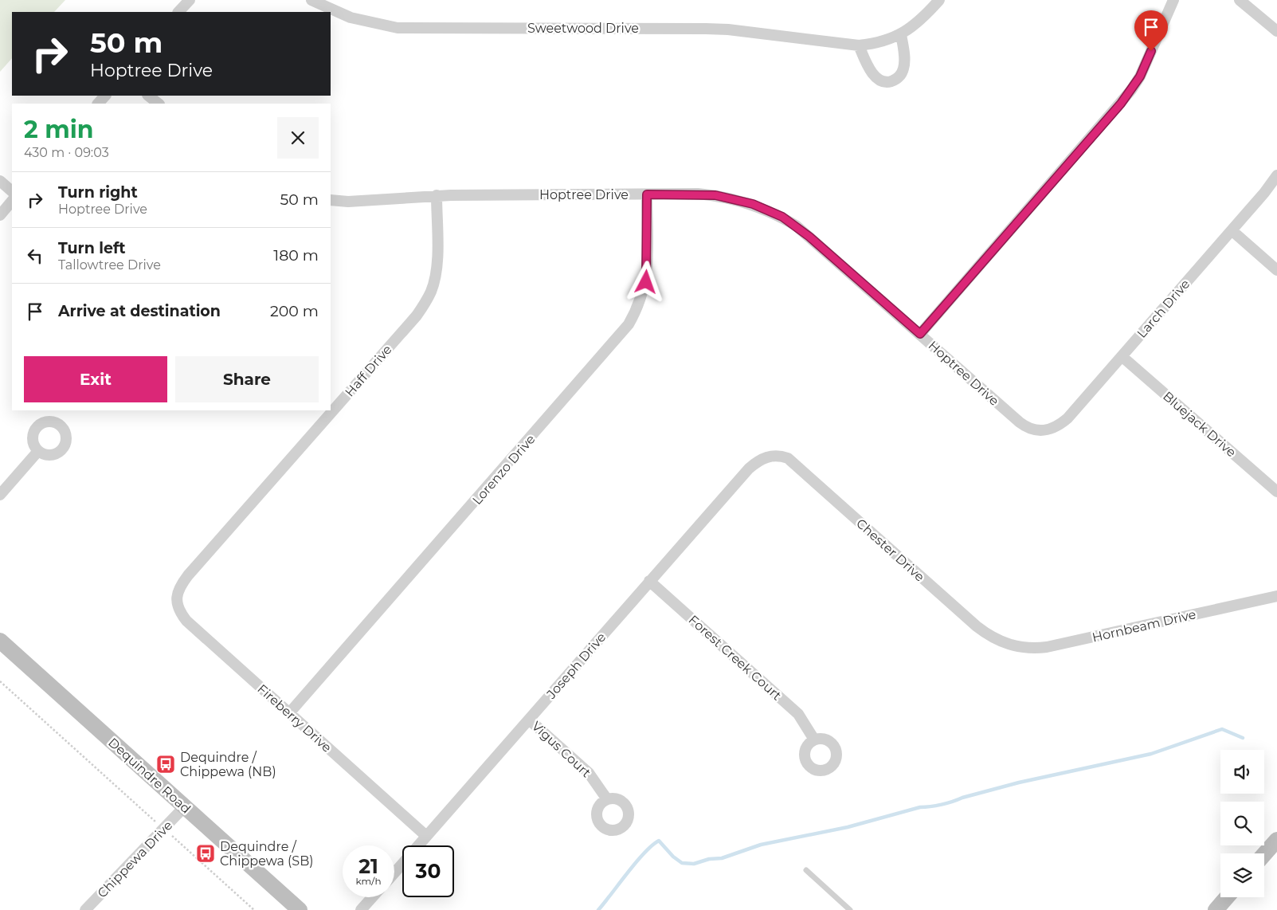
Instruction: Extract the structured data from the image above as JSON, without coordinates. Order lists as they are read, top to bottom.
{
  "streets": {
    "main road": ["Dequindre Road"],
    "street": [
      "Sweetwood Drive",
      "Hoptree Drive",
      "Larch Drive",
      "Haff Drive",
      "Bluejack Drive",
      "Lorenzo Drive",
      "Chester Drive",
      "Hornbeam Drive",
      "Forest Creek Court",
      "Joseph Drive",
      "Fireberry Drive",
      "Vigus Court",
      "Chippewa Drive"
    ]
  },
  "crossings": [
    ["Hoptree Drive", "Larch Drive"],
    ["Hoptree Drive", "Haff Drive"],
    ["Hoptree Drive", "Lorenzo Drive"],
    ["Larch Drive", "Bluejack Drive"],
    ["Haff Drive", "Fireberry Drive"],
    ["Lorenzo Drive", "Fireberry Drive"],
    ["Chester Drive", "Hornbeam Drive"],
    ["Chester Drive", "Joseph Drive"],
    ["Forest Creek Court", "Joseph Drive"],
    ["Joseph Drive", "Fireberry Drive"],
    ["Joseph Drive", "Vigus Court"],
    ["Dequindre Road", "Chippewa Drive"]
  ],
  "places": {
    "bus stop": ["Dequindre / Chippewa (NB)", "Dequindre / Chippewa (SB)"]
  },
  "page": {
    "turn": ["50 m", "Hoptree Drive"],
    "heading": ["2 min", "430 m · 09:03"],
    "list": [
      {
        "name": "Turn right",
        "note": "Hoptree Drive",
        "value": "50 m"
      },
      {
        "name": "Turn left",
        "note": "Tallowtree Drive",
        "value": "180 m"
      },
      {
        "name": "Arrive at destination",
        "value": "200 m"
      }
    ],
    "buttons": ["Exit", "Share"],
    "speed": "21 km/h",
    "limit": "30"
  }
}
